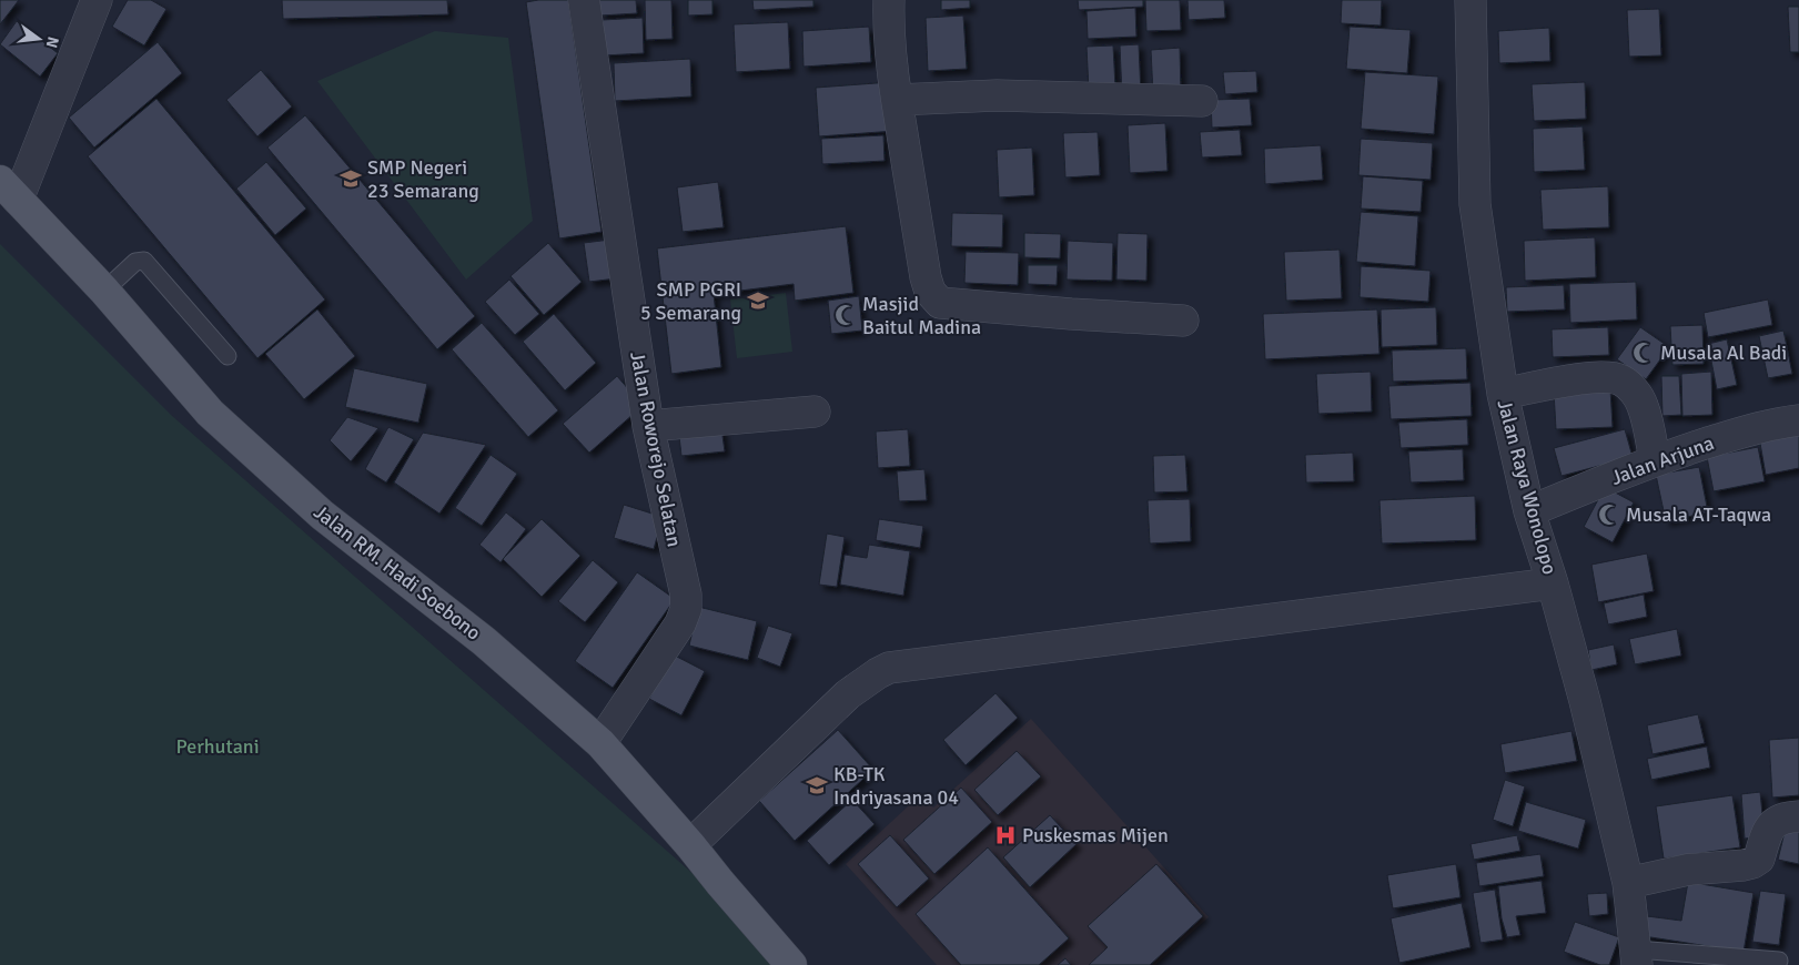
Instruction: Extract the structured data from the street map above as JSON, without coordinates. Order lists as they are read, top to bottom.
{
  "streets": {
    "main road": ["Jalan RM. Hadi Soebono"],
    "street": ["Jalan Roworejo Selatan", "Jalan Arjuna", "Jalan Raya Wonolopo"]
  },
  "crossings": [
    ["Jalan Roworejo Selatan", "Jalan RM. Hadi Soebono"],
    ["Jalan Arjuna", "Jalan Raya Wonolopo"]
  ],
  "parks": ["Perhutani"],
  "places": {
    "school or university": ["SMP Negeri 23 Semarang", "SMP PGRI 5 Semarang", "KB-TK Indriyasana 04"],
    "mosque": ["Masjid Baitul Madina", "Musala Al Badi", "Musala AT-Taqwa"],
    "hospital": ["Puskesmas Mijen"]
  },
  "north": "right"
}
